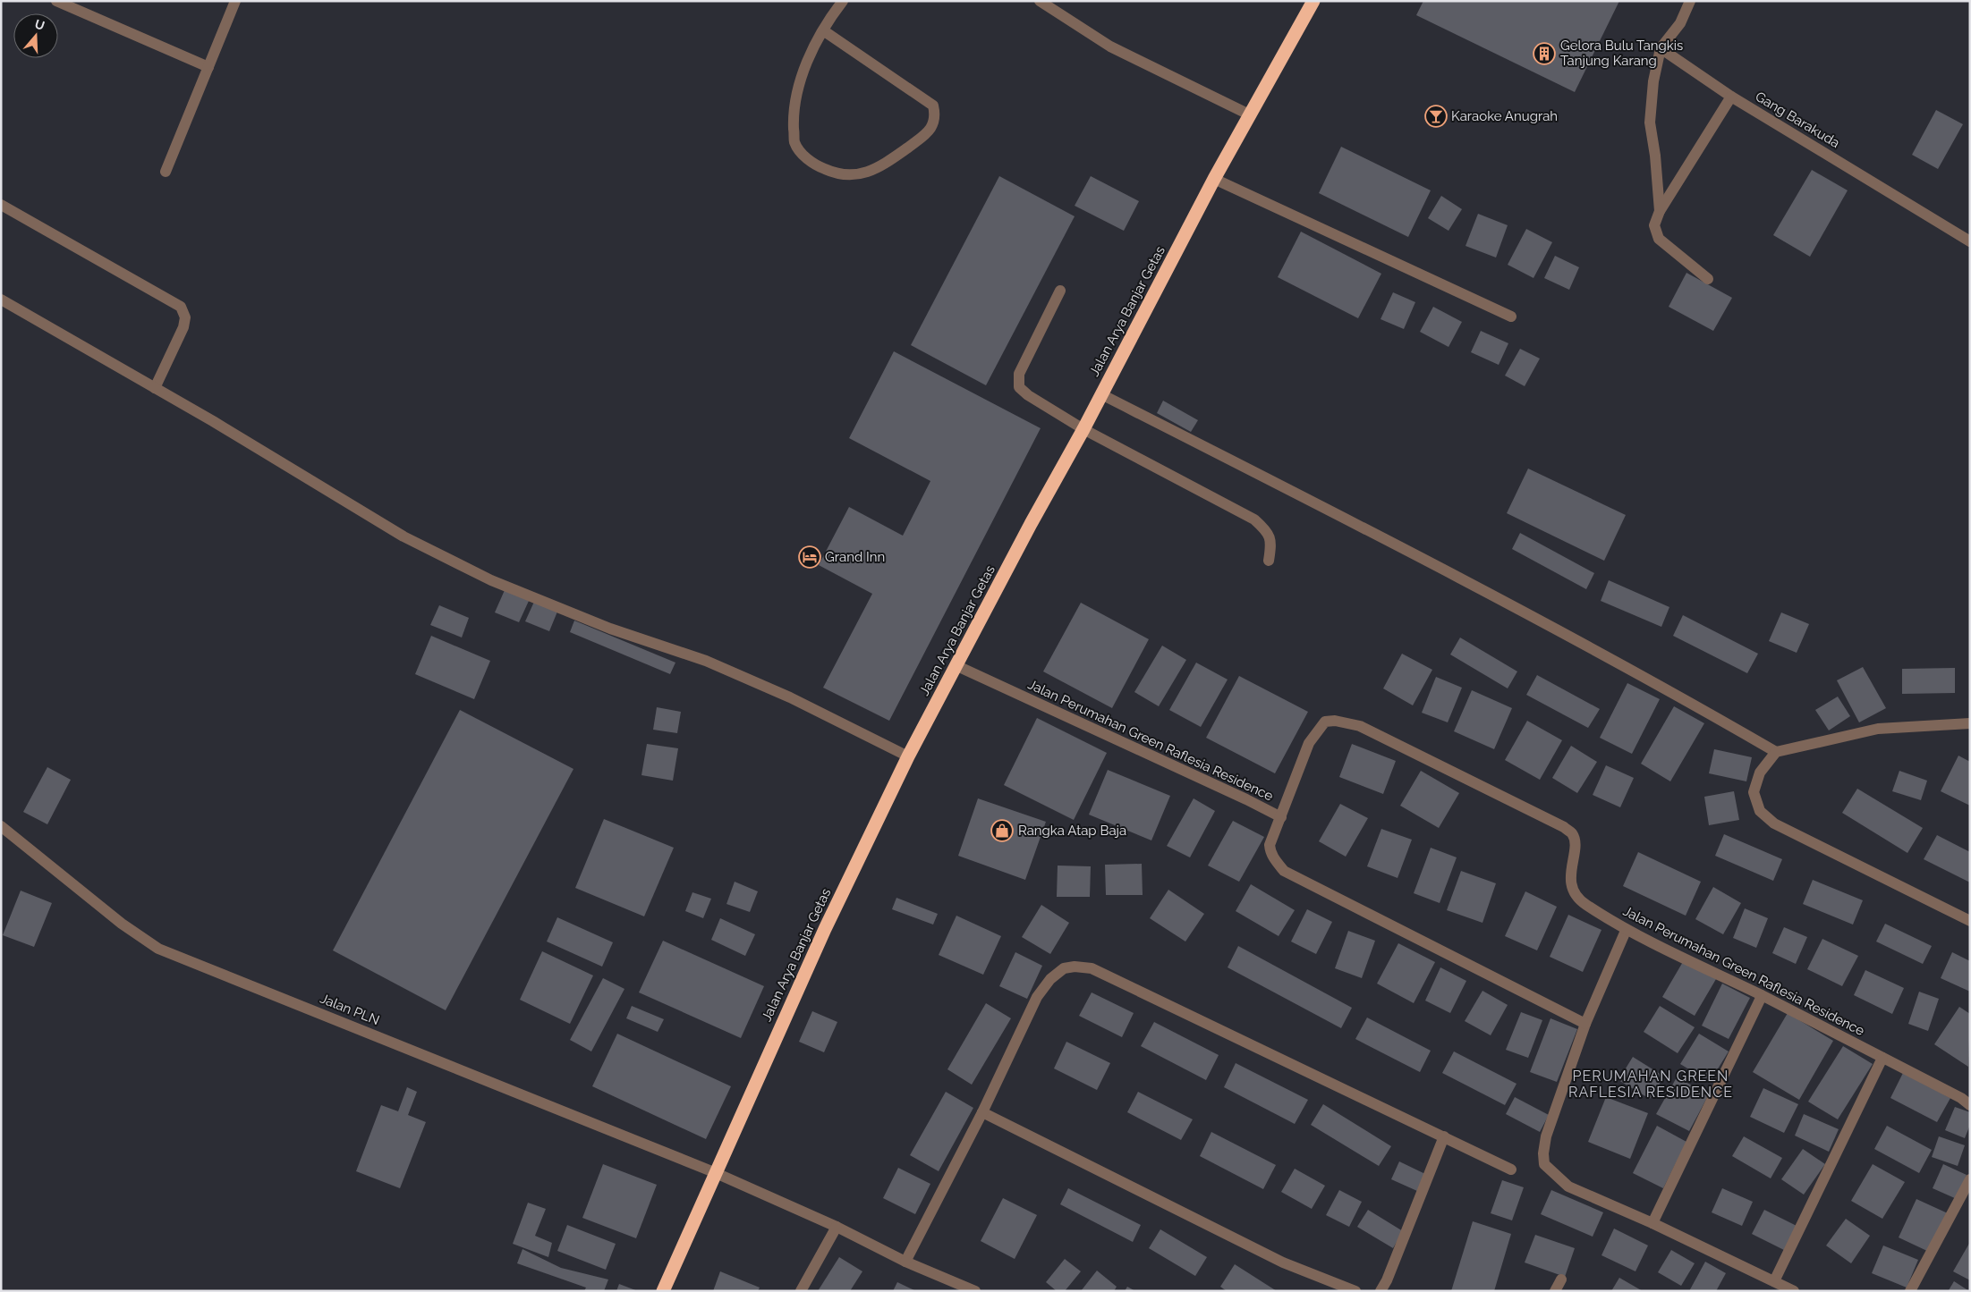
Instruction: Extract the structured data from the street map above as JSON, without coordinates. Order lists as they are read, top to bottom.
{
  "streets": {
    "highway": ["Jalan Arya Banjar Getas"],
    "street": ["Gang Barakuda", "Jalan Perumahan Green Raflesia Residence", "Jalan PLN"]
  },
  "crossings": [
    ["Jalan Arya Banjar Getas", "Jalan Perumahan Green Raflesia Residence"],
    ["Jalan Arya Banjar Getas", "Jalan PLN"]
  ],
  "districts": ["PERUMAHAN GREEN RAFLESIA RESIDENCE"],
  "places": {
    "building": ["Gelora Bulu Tangkis Tanjung Karang"],
    "bar": ["Karaoke Anugrah"],
    "hotel": ["Grand Inn"],
    "shop": ["Rangka Atap Baja"]
  },
  "north": "top"
}
